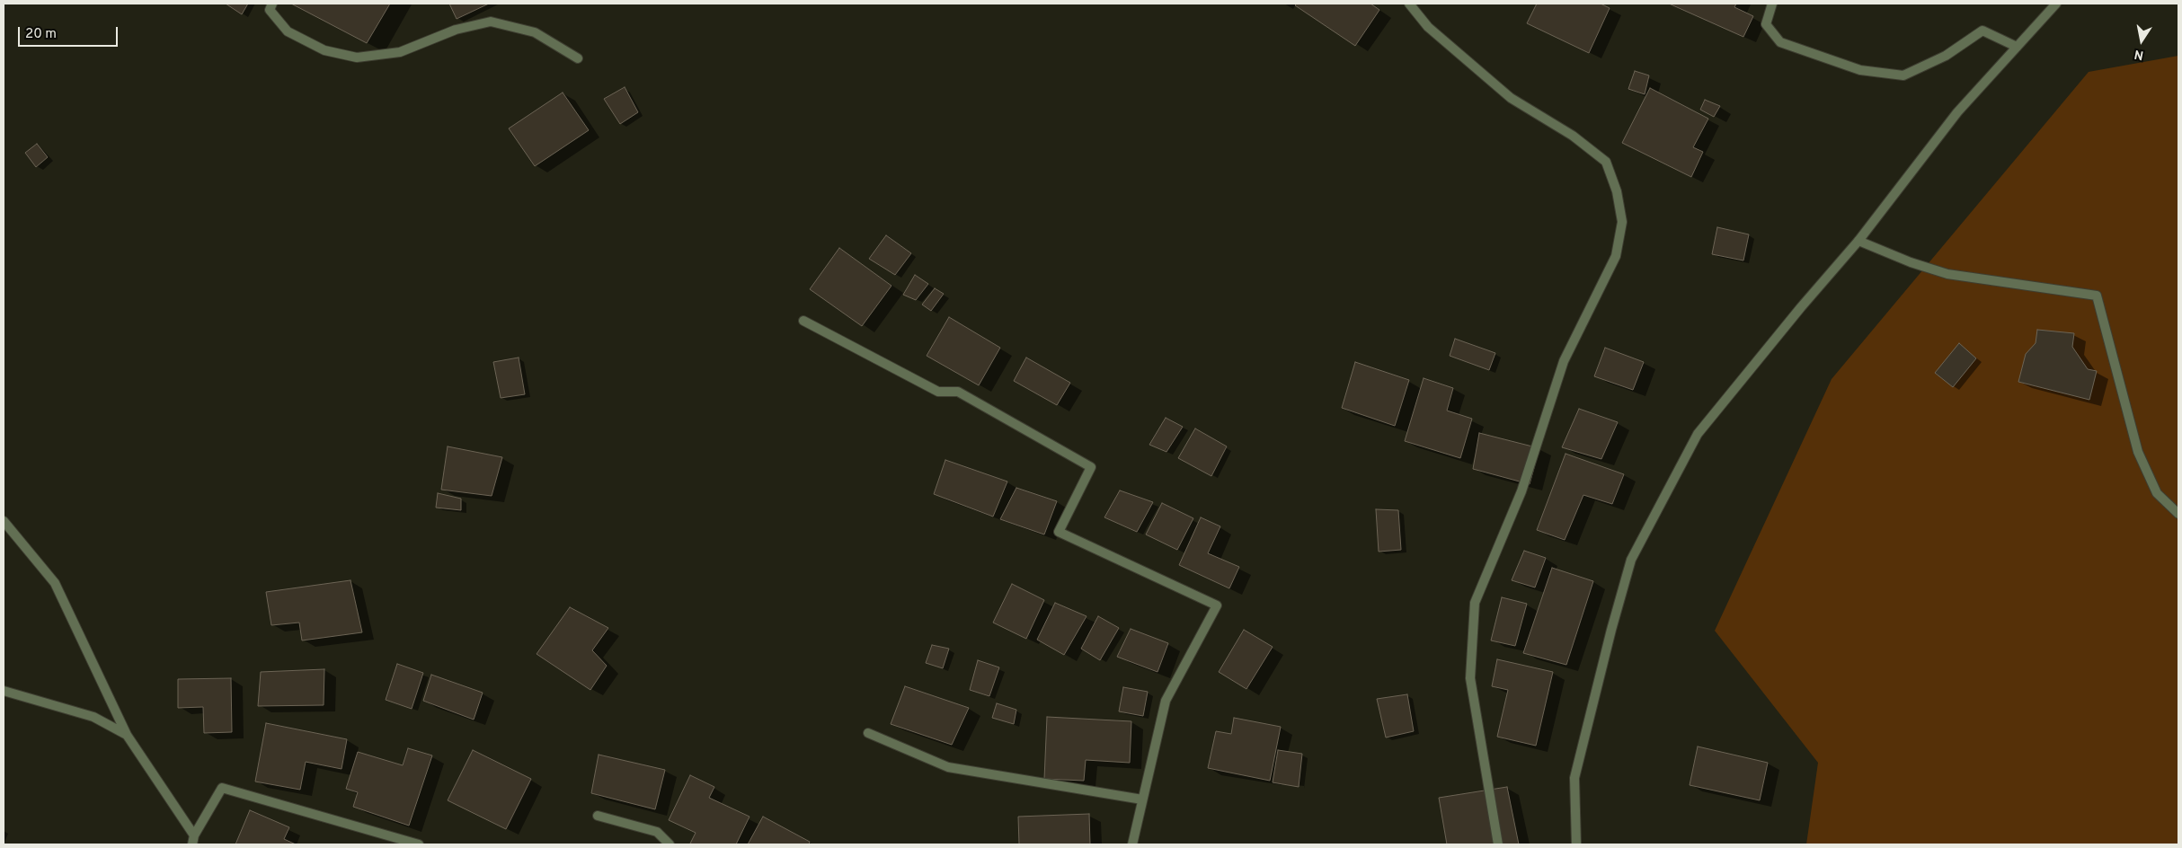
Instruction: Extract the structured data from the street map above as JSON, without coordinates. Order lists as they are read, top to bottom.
{
  "scale_bar": "20 m",
  "north": "bottom"
}
